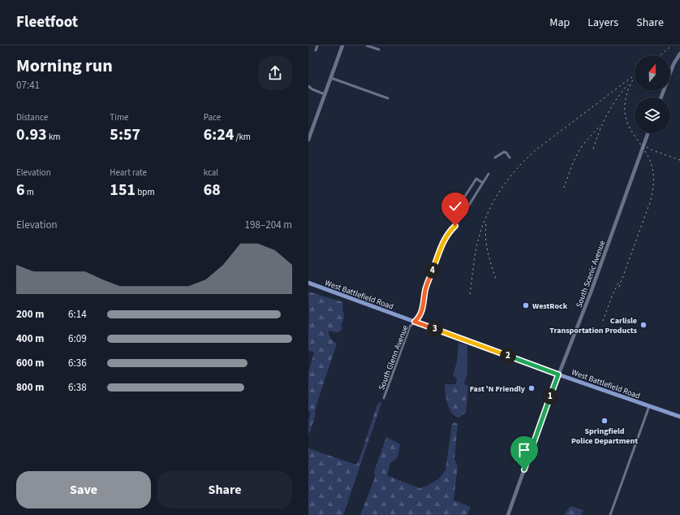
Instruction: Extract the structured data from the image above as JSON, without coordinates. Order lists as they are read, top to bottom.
{
  "streets": {
    "main road": ["South Scenic Avenue", "West Battlefield Road"],
    "street": ["South Glenn Avenue"]
  },
  "crossings": [
    ["South Scenic Avenue", "West Battlefield Road"],
    ["West Battlefield Road", "South Glenn Avenue"]
  ],
  "places": [
    "WestRock",
    "Carlisle Transportation Products",
    "Fast 'N Friendly",
    "Springfield Police Department"
  ],
  "north": "top",
  "page": {
    "header": "Fleetfoot",
    "nav": ["Map", "Layers", "Share"],
    "heading": ["Morning run", "07:41"],
    "stats": [
      ["Distance", "0.93 km"],
      ["Time", "5:57"],
      ["Pace", "6:24 /km"],
      ["Elevation", "6 m"],
      ["Heart rate", "151 bpm"],
      ["kcal", "68"]
    ],
    "chart": ["Elevation", "198–204 m"],
    "pins": [
      "4",
      "3",
      "2",
      "1"
    ],
    "list": [
      {
        "name": "200 m",
        "note": "6:14"
      },
      {
        "name": "400 m",
        "note": "6:09"
      },
      {
        "name": "600 m",
        "note": "6:36"
      },
      {
        "name": "800 m",
        "note": "6:38"
      }
    ],
    "buttons": ["Save", "Share"]
  }
}
